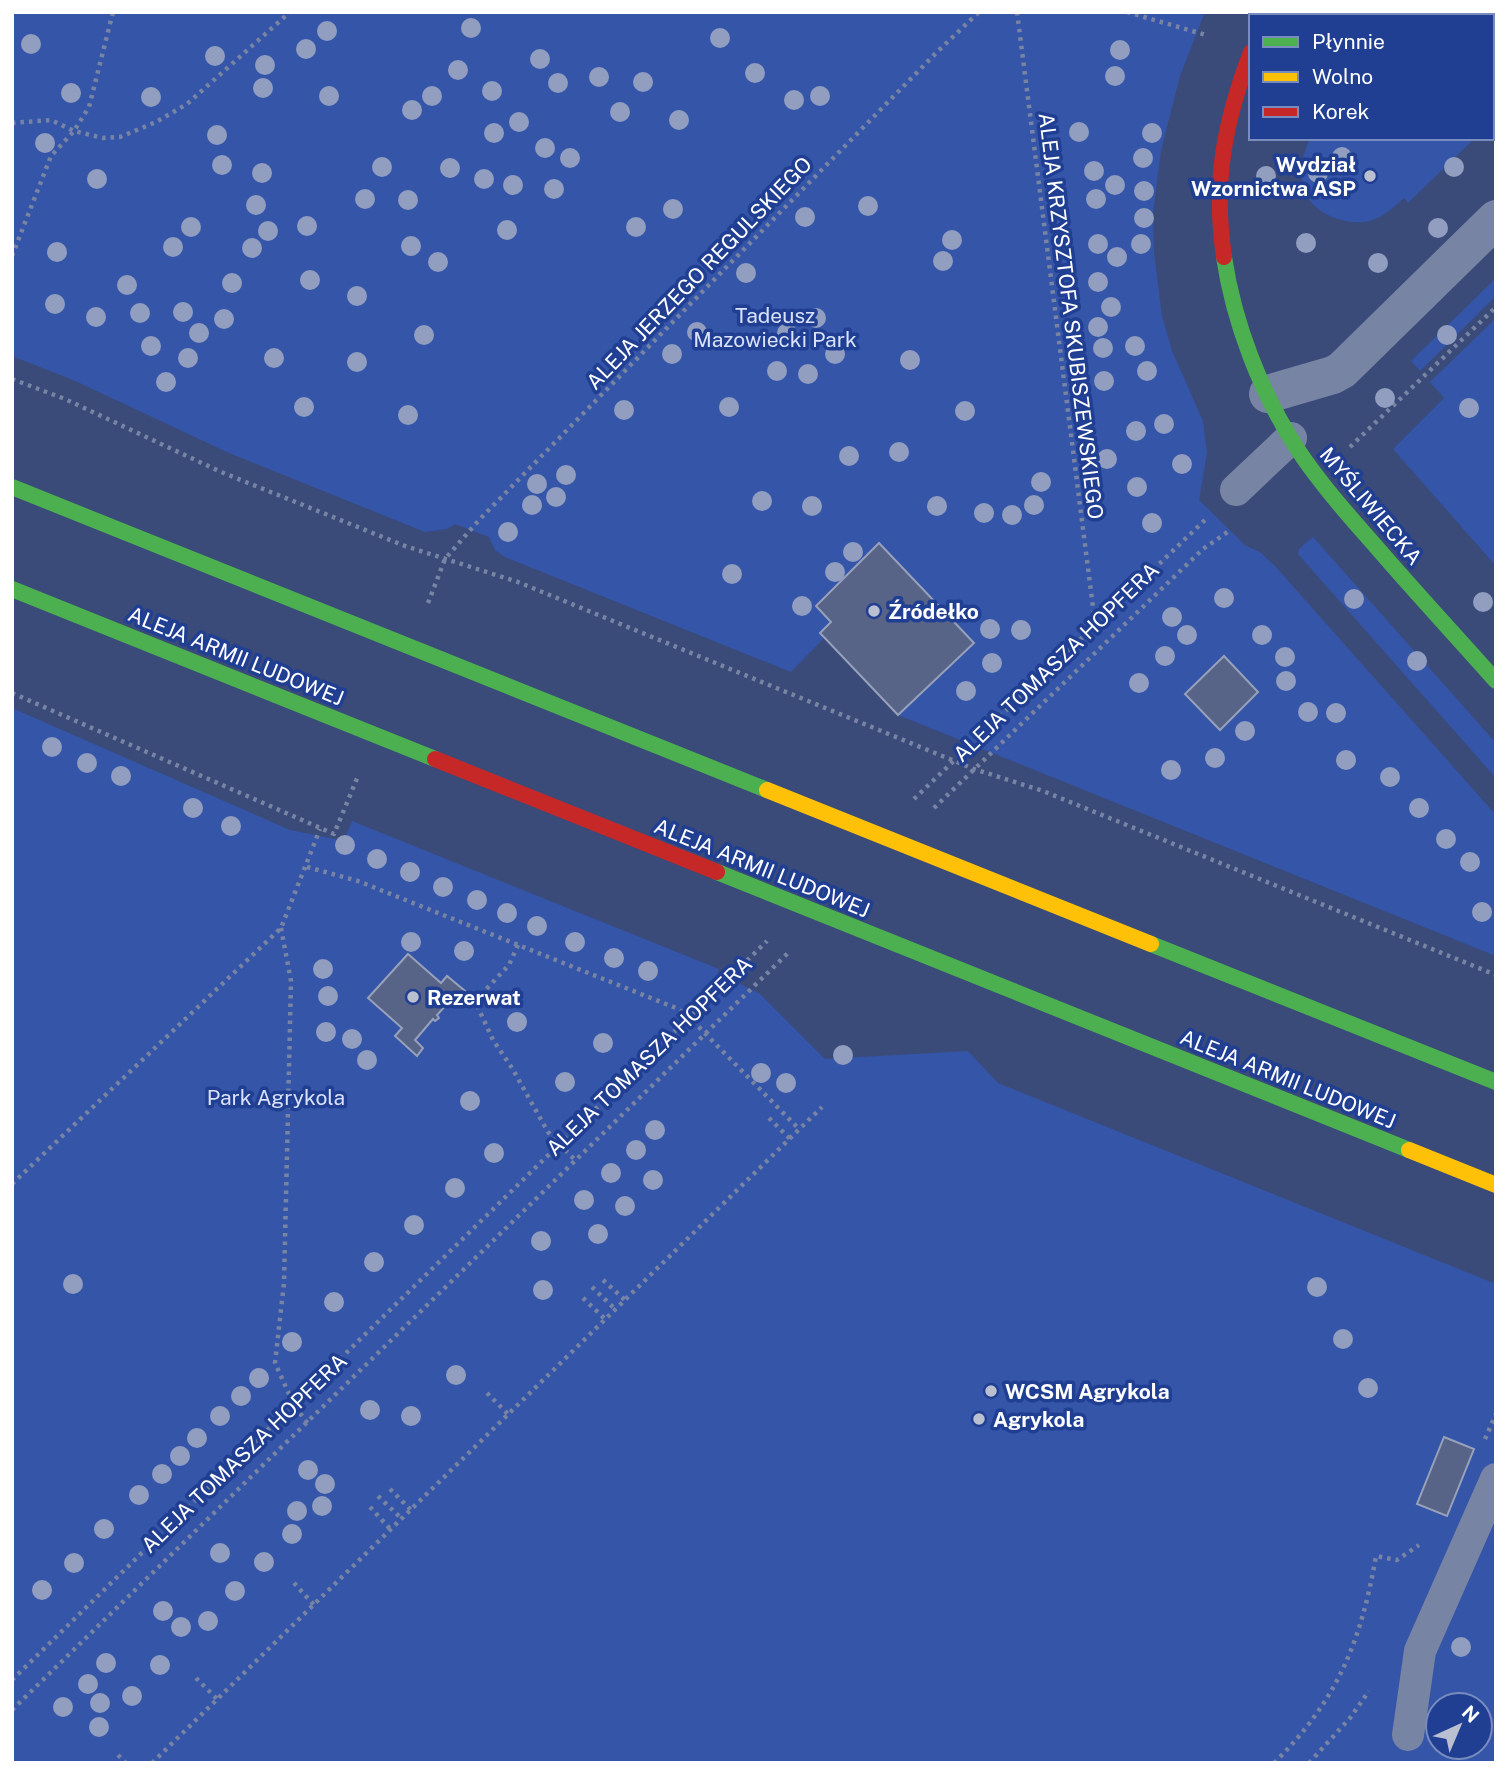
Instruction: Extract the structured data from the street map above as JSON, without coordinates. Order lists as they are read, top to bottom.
{
  "streets": {
    "main road": ["MYŚLIWIECKA", "ALEJA ARMII LUDOWEJ"],
    "path": ["ALEJA JERZEGO REGULSKIEGO", "ALEJA KRZYSZTOFA SKUBISZEWSKIEGO", "ALEJA TOMASZA HOPFERA"]
  },
  "crossings": [
    ["ALEJA KRZYSZTOFA SKUBISZEWSKIEGO", "ALEJA TOMASZA HOPFERA"]
  ],
  "parks": ["Tadeusz Mazowiecki Park", "Park Agrykola"],
  "places": [
    "Wydział Wzornictwa ASP",
    "Źródełko",
    "Rezerwat",
    "WCSM Agrykola",
    "Agrykola"
  ],
  "legend": ["Płynnie", "Wolno", "Korek"],
  "north": "top right"
}
